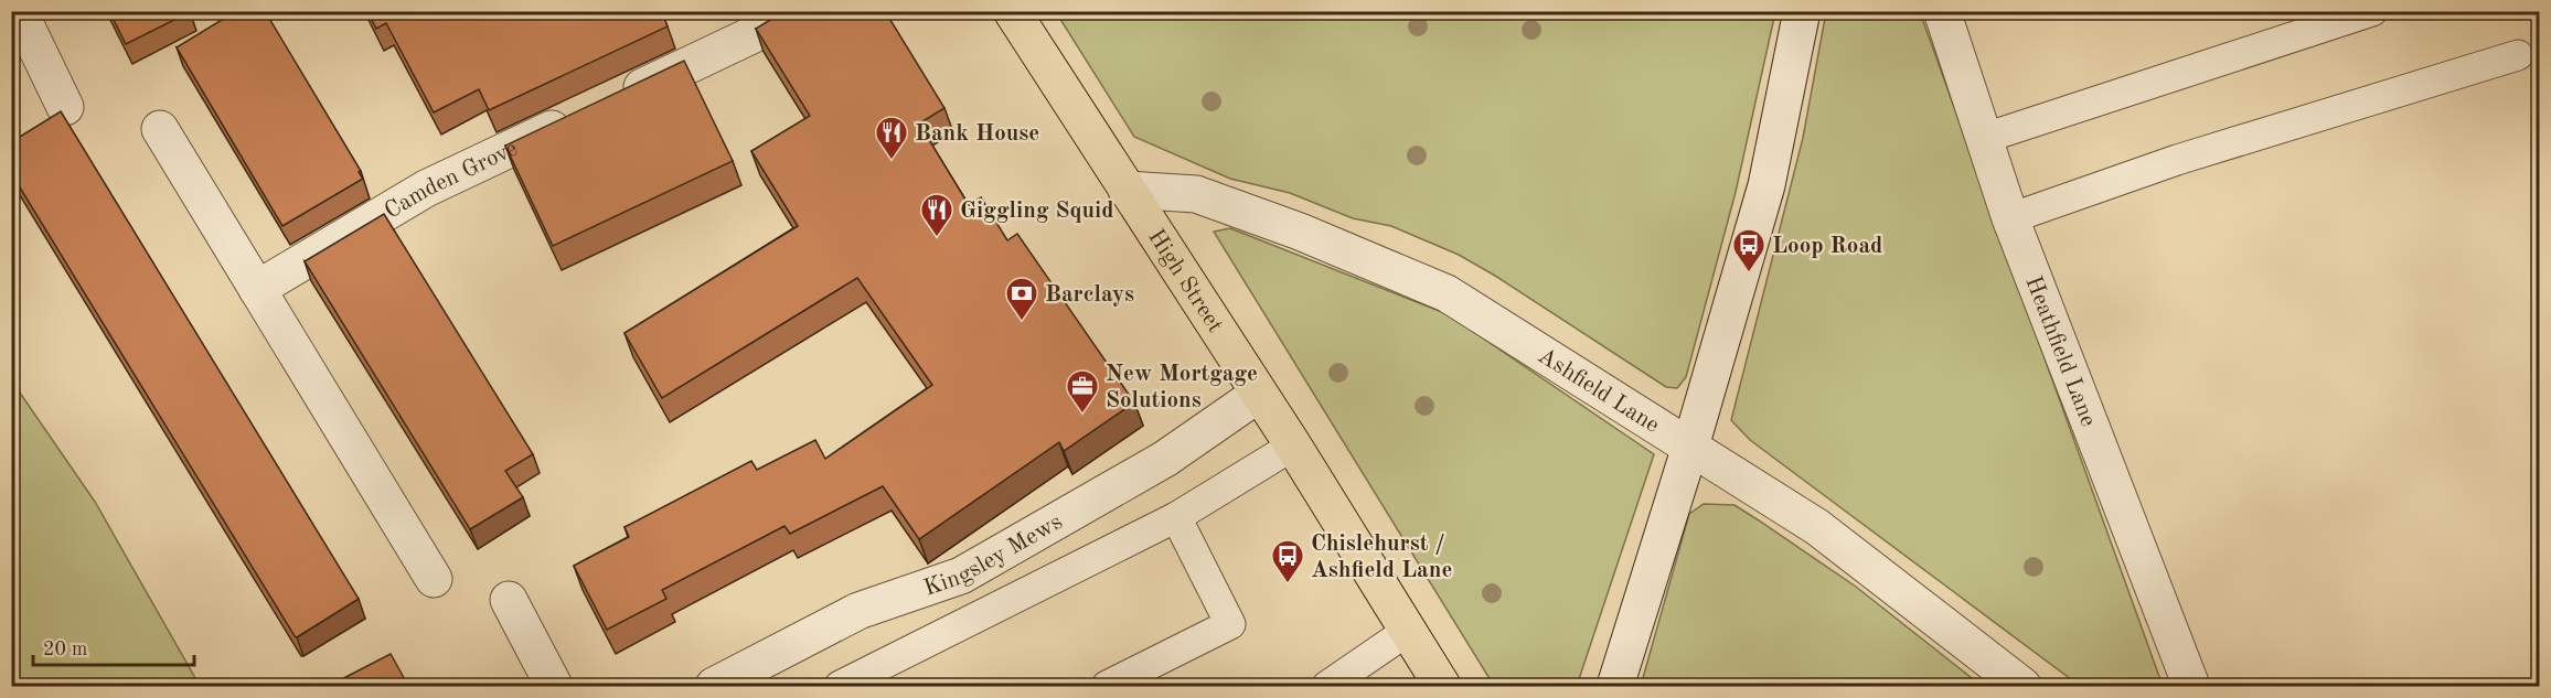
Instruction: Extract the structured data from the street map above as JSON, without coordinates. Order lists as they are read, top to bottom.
{
  "streets": {
    "main road": ["High Street"],
    "street": [
      "Camden Grove",
      "Heathfield Lane",
      "Ashfield Lane",
      "Kingsley Mews"
    ]
  },
  "crossings": [
    ["High Street", "Ashfield Lane"],
    ["High Street", "Kingsley Mews"]
  ],
  "places": {
    "restaurant": ["Bank House", "Giggling Squid"],
    "bus stop": ["Loop Road", "Chislehurst / Ashfield Lane"],
    "bank": ["Barclays"],
    "office": ["New Mortgage Solutions"]
  },
  "scale_bar": "20 m"
}
